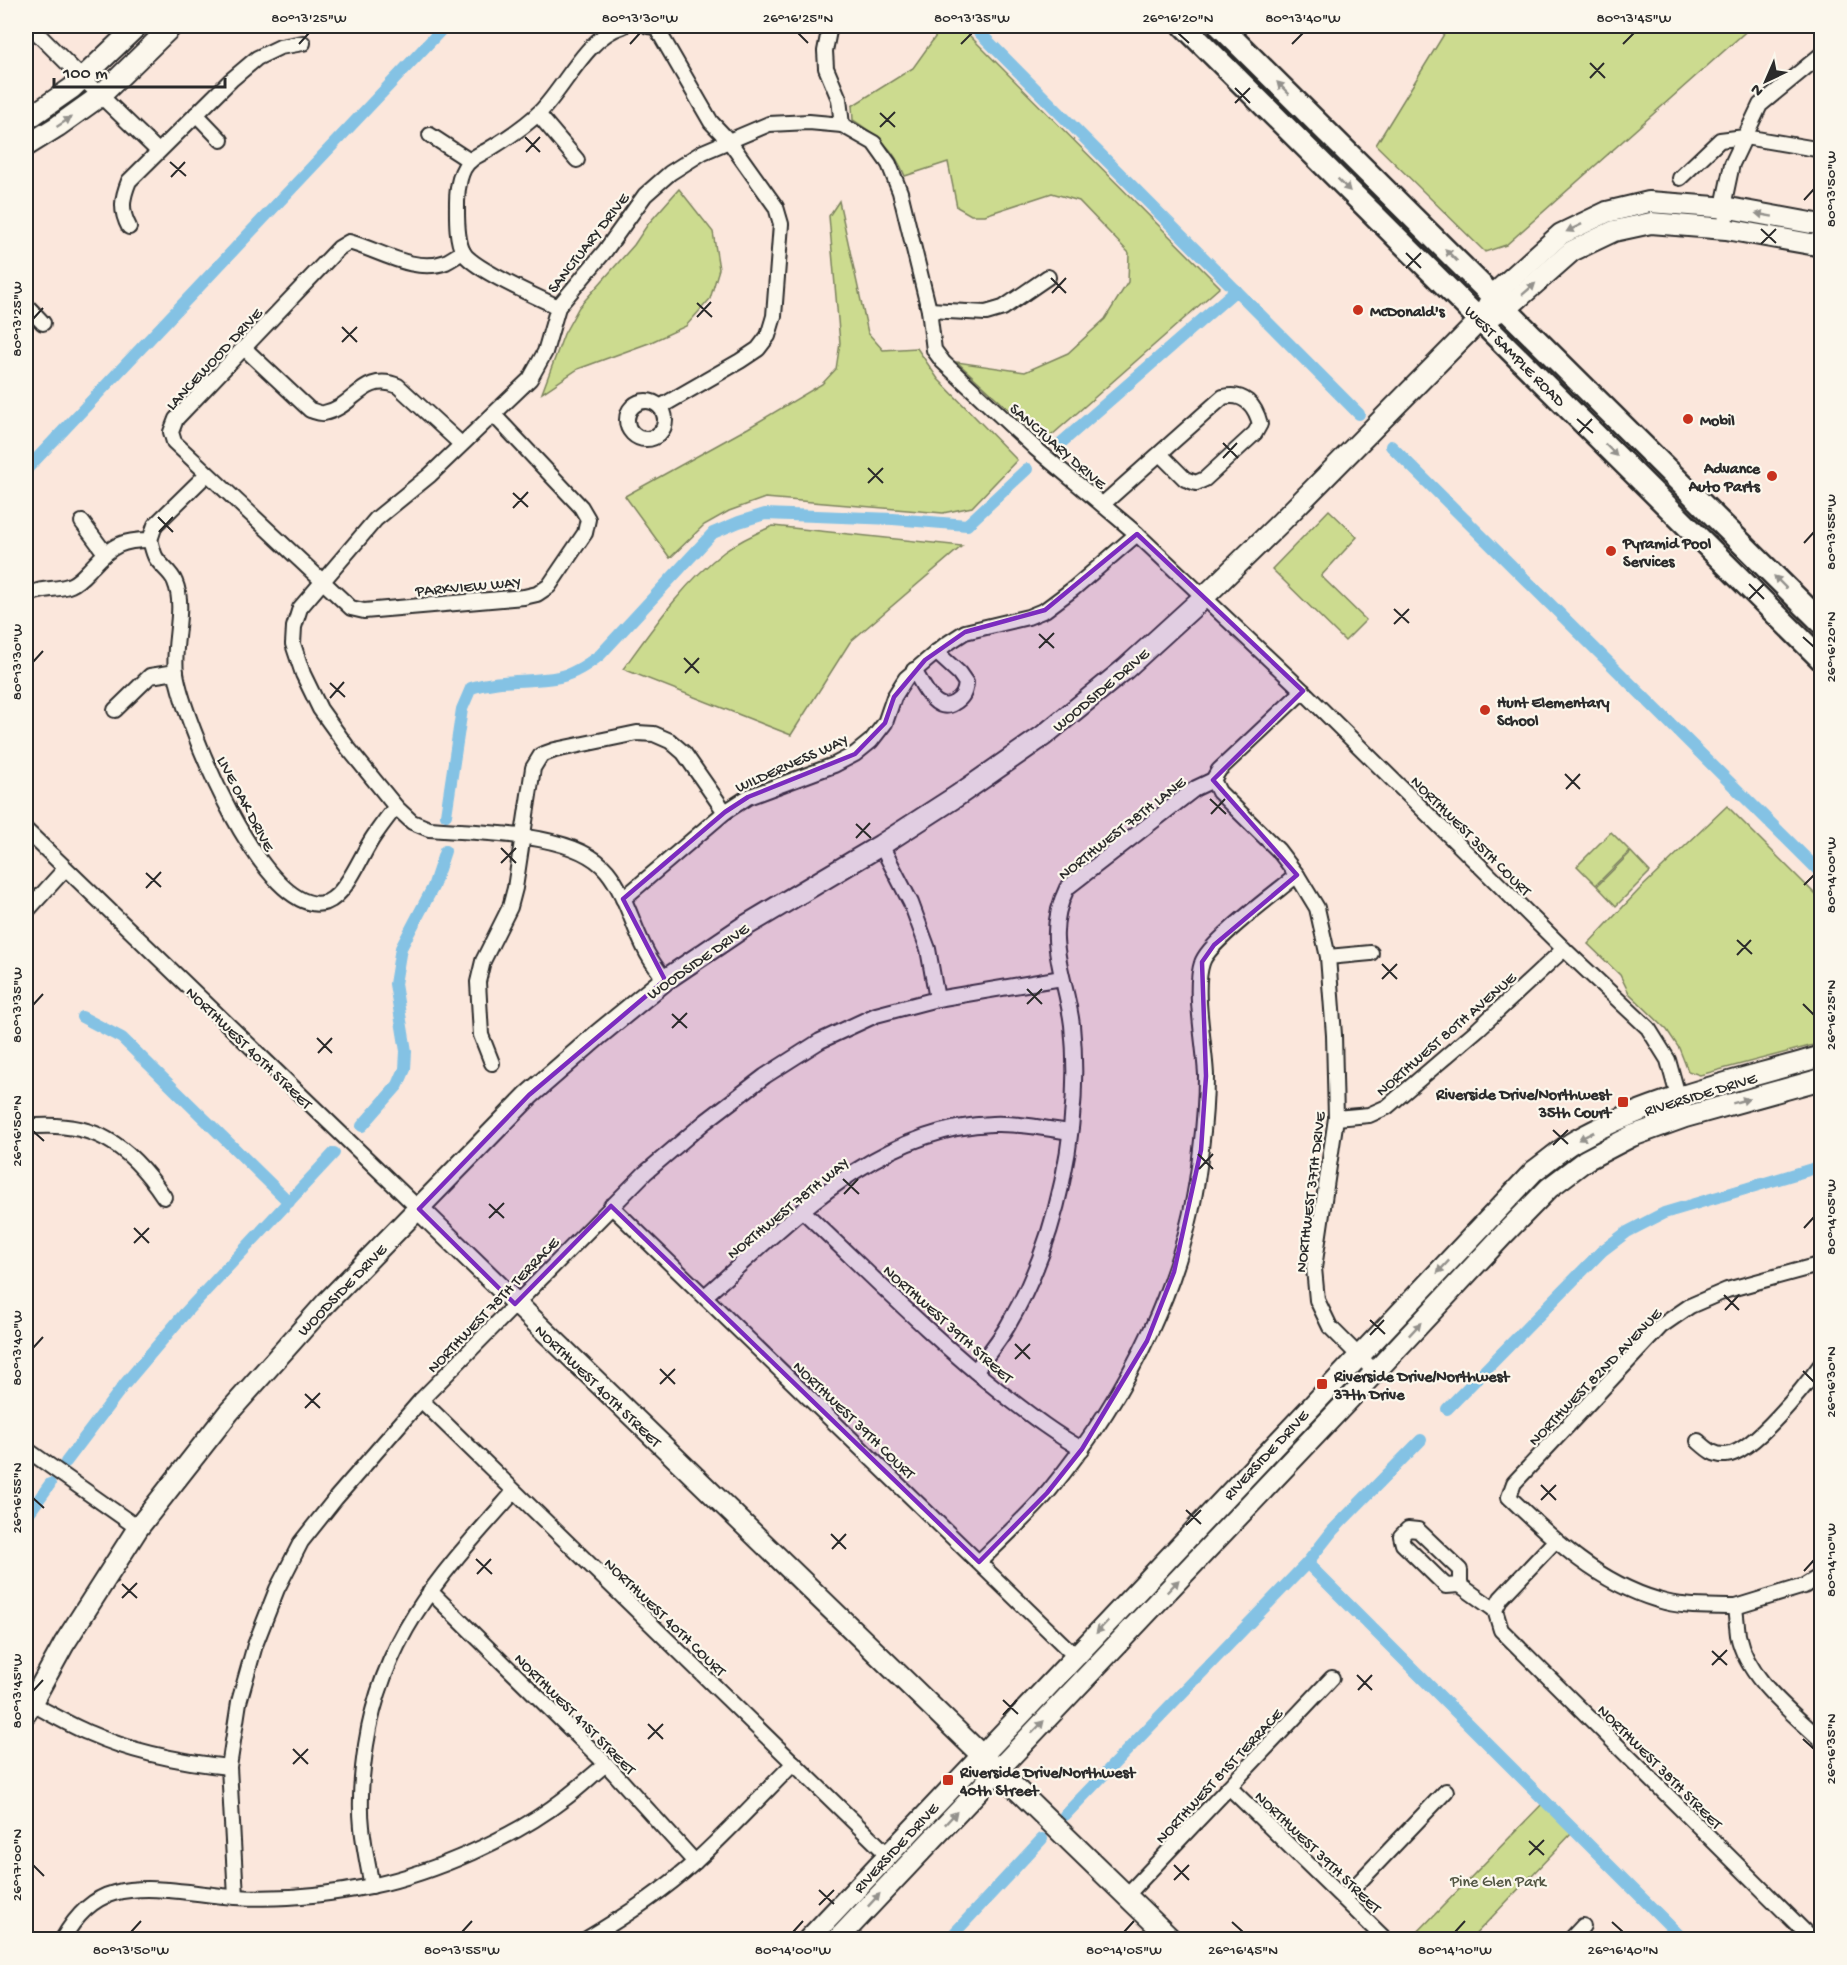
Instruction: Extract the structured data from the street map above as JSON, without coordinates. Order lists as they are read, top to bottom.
{
  "streets": {
    "main road": ["WEST SAMPLE ROAD"],
    "street": [
      "SANCTUARY DRIVE",
      "LANCEWOOD DRIVE",
      "PARKVIEW WAY",
      "WOODSIDE DRIVE",
      "WILDERNESS WAY",
      "LIVE OAK DRIVE",
      "NORTHWEST 78TH LANE",
      "NORTHWEST 35TH COURT",
      "NORTHWEST 80TH AVENUE",
      "NORTHWEST 40TH STREET",
      "RIVERSIDE DRIVE",
      "NORTHWEST 37TH DRIVE",
      "NORTHWEST 78TH WAY",
      "NORTHWEST 78TH TERRACE",
      "NORTHWEST 39TH STREET",
      "NORTHWEST 82ND AVENUE",
      "NORTHWEST 39TH COURT",
      "NORTHWEST 40TH COURT",
      "NORTHWEST 41ST STREET",
      "NORTHWEST 38TH STREET",
      "NORTHWEST 81ST TERRACE"
    ]
  },
  "crossings": [
    ["SANCTUARY DRIVE", "LANCEWOOD DRIVE"],
    ["SANCTUARY DRIVE", "PARKVIEW WAY"],
    ["SANCTUARY DRIVE", "WOODSIDE DRIVE"],
    ["SANCTUARY DRIVE", "WILDERNESS WAY"],
    ["SANCTUARY DRIVE", "LIVE OAK DRIVE"],
    ["SANCTUARY DRIVE", "NORTHWEST 35TH COURT"],
    ["WEST SAMPLE ROAD", "WOODSIDE DRIVE"],
    ["LANCEWOOD DRIVE", "PARKVIEW WAY"],
    ["WOODSIDE DRIVE", "NORTHWEST 35TH COURT"],
    ["WOODSIDE DRIVE", "NORTHWEST 40TH STREET"],
    ["NORTHWEST 78TH LANE", "NORTHWEST 35TH COURT"],
    ["NORTHWEST 78TH LANE", "NORTHWEST 37TH DRIVE"],
    ["NORTHWEST 78TH LANE", "NORTHWEST 78TH WAY"],
    ["NORTHWEST 78TH LANE", "NORTHWEST 78TH TERRACE"],
    ["NORTHWEST 78TH LANE", "NORTHWEST 39TH STREET"],
    ["NORTHWEST 35TH COURT", "NORTHWEST 80TH AVENUE"],
    ["NORTHWEST 35TH COURT", "RIVERSIDE DRIVE"],
    ["NORTHWEST 80TH AVENUE", "NORTHWEST 37TH DRIVE"],
    ["NORTHWEST 40TH STREET", "RIVERSIDE DRIVE"],
    ["NORTHWEST 40TH STREET", "NORTHWEST 78TH TERRACE"],
    ["NORTHWEST 40TH STREET", "NORTHWEST 81ST TERRACE"],
    ["RIVERSIDE DRIVE", "NORTHWEST 37TH DRIVE"],
    ["RIVERSIDE DRIVE", "NORTHWEST 39TH COURT"],
    ["RIVERSIDE DRIVE", "NORTHWEST 40TH COURT"],
    ["NORTHWEST 78TH WAY", "NORTHWEST 39TH STREET"],
    ["NORTHWEST 78TH WAY", "NORTHWEST 39TH COURT"],
    ["NORTHWEST 78TH TERRACE", "NORTHWEST 39TH COURT"],
    ["NORTHWEST 78TH TERRACE", "NORTHWEST 40TH COURT"],
    ["NORTHWEST 39TH STREET", "NORTHWEST 81ST TERRACE"]
  ],
  "parks": ["Pine Glen Park"],
  "places": {
    "other": [
      "McDonald's",
      "Mobil",
      "Advance Auto Parts",
      "Pyramid Pool Services",
      "Hunt Elementary School"
    ],
    "transit": ["Riverside Drive/Northwest 35th Court", "Riverside Drive/Northwest 37th Drive", "Riverside Drive/Northwest 40th Street"]
  },
  "scale_bar": "100 m",
  "north": "bottom left",
  "coordinates": [
    "80°13'25\"W",
    "80°13'30\"W",
    "26°16'25\"N",
    "80°13'35\"W",
    "26°16'20\"N",
    "80°13'40\"W",
    "80°13'45\"W",
    "80°13'50\"W",
    "80°13'55\"W",
    "80°14'00\"W",
    "26°16'50\"N",
    "80°14'05\"W",
    "26°16'30\"N",
    "26°16'55\"N",
    "80°14'10\"W",
    "26°16'35\"N",
    "26°17'00\"N",
    "26°16'45\"N",
    "26°16'40\"N"
  ]
}
